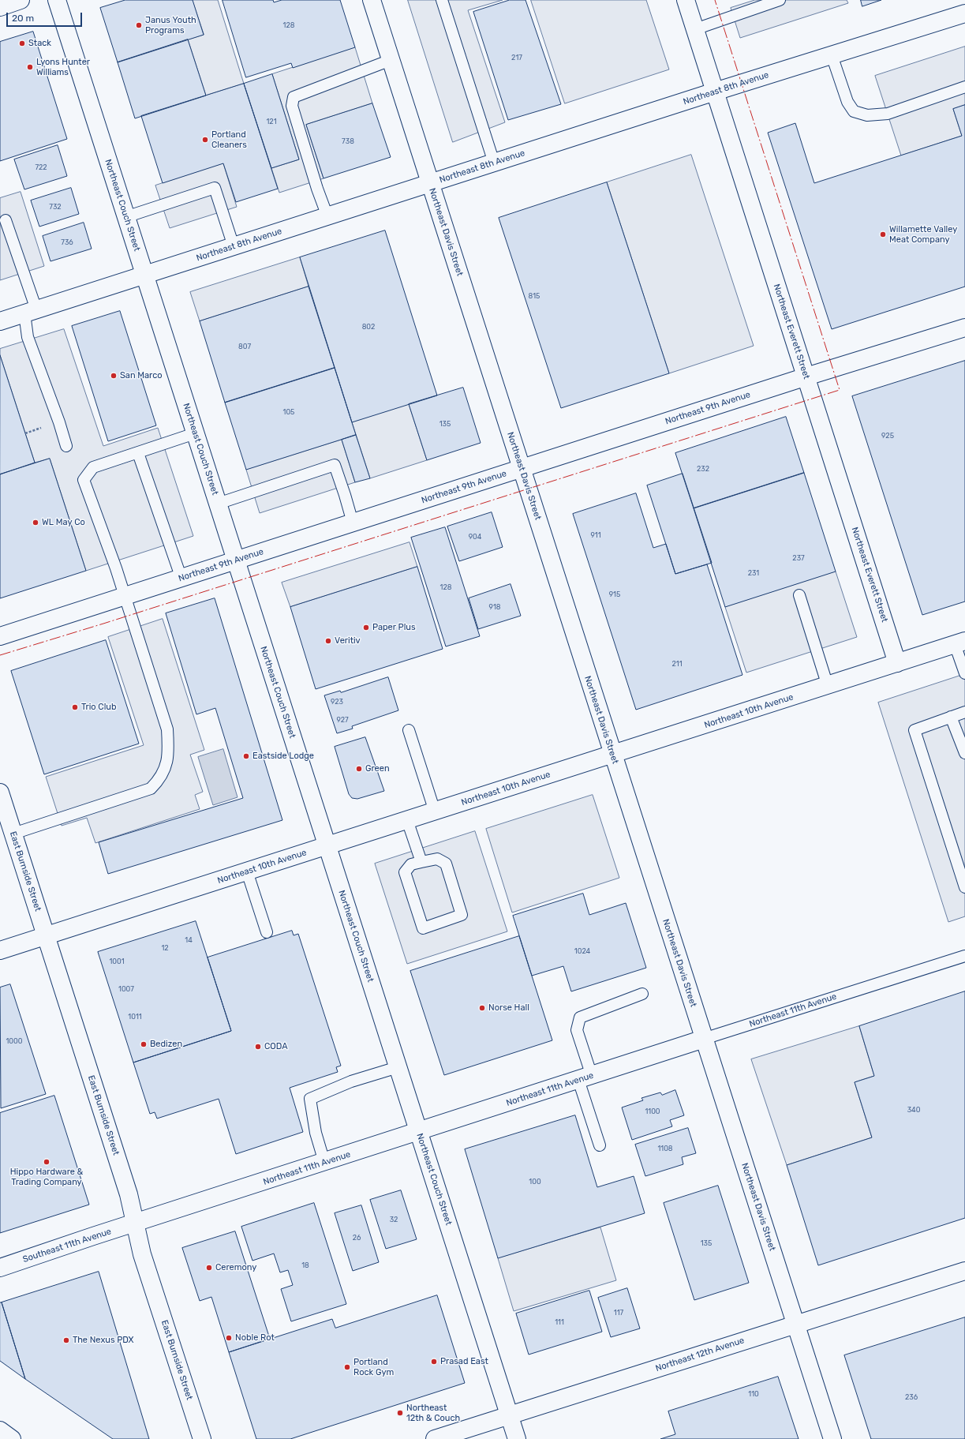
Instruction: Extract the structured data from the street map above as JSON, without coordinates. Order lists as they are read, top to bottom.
{
  "streets": {
    "street": [
      "Northeast 8th Avenue",
      "Northeast Couch Street",
      "Northeast Davis Street",
      "Northeast Everett Street",
      "Northeast 9th Avenue",
      "Northeast 10th Avenue",
      "East Burnside Street",
      "Northeast 11th Avenue",
      "Southeast 11th Avenue",
      "Northeast 12th Avenue"
    ]
  },
  "crossings": [
    ["Northeast 8th Avenue", "Northeast Couch Street"],
    ["Northeast 8th Avenue", "Northeast Davis Street"],
    ["Northeast 8th Avenue", "Northeast Everett Street"],
    ["Northeast Couch Street", "Northeast 9th Avenue"],
    ["Northeast Couch Street", "Northeast 10th Avenue"],
    ["Northeast Couch Street", "Northeast 11th Avenue"],
    ["Northeast Couch Street", "Northeast 12th Avenue"],
    ["Northeast Davis Street", "Northeast 9th Avenue"],
    ["Northeast Davis Street", "Northeast 10th Avenue"],
    ["Northeast Davis Street", "Northeast 11th Avenue"],
    ["Northeast Davis Street", "Northeast 12th Avenue"],
    ["Northeast Everett Street", "Northeast 9th Avenue"],
    ["Northeast Everett Street", "Northeast 10th Avenue"],
    ["Northeast 10th Avenue", "East Burnside Street"],
    ["East Burnside Street", "Northeast 11th Avenue"],
    ["East Burnside Street", "Southeast 11th Avenue"],
    ["Northeast 11th Avenue", "Southeast 11th Avenue"]
  ],
  "places": [
    "Janus Youth Programs",
    "Stack",
    "Lyons Hunter Williams",
    "Portland Cleaners",
    "Willamette Valley Meat Company",
    "San Marco",
    "WL May Co",
    "Paper Plus",
    "Veritiv",
    "Trio Club",
    "Eastside Lodge",
    "Green",
    "Norse Hall",
    "Bedizen",
    "CODA",
    "Hippo Hardware & Trading Company",
    "Ceremony",
    "Noble Rot",
    "The Nexus PDX",
    "Prasad East",
    "Portland Rock Gym",
    "Northeast 12th & Couch"
  ],
  "house_numbers": [
    "128",
    "217",
    "121",
    "738",
    "722",
    "732",
    "736",
    "815",
    "802",
    "807",
    "105",
    "135",
    "925",
    "232",
    "911",
    "904",
    "237",
    "231",
    "128",
    "915",
    "918",
    "211",
    "923",
    "927",
    "14",
    "12",
    "1024",
    "1001",
    "1007",
    "1011",
    "1000",
    "340",
    "1100",
    "1108",
    "100",
    "32",
    "26",
    "135",
    "18",
    "117",
    "111",
    "110",
    "236"
  ],
  "scale_bar": "20 m"
}
